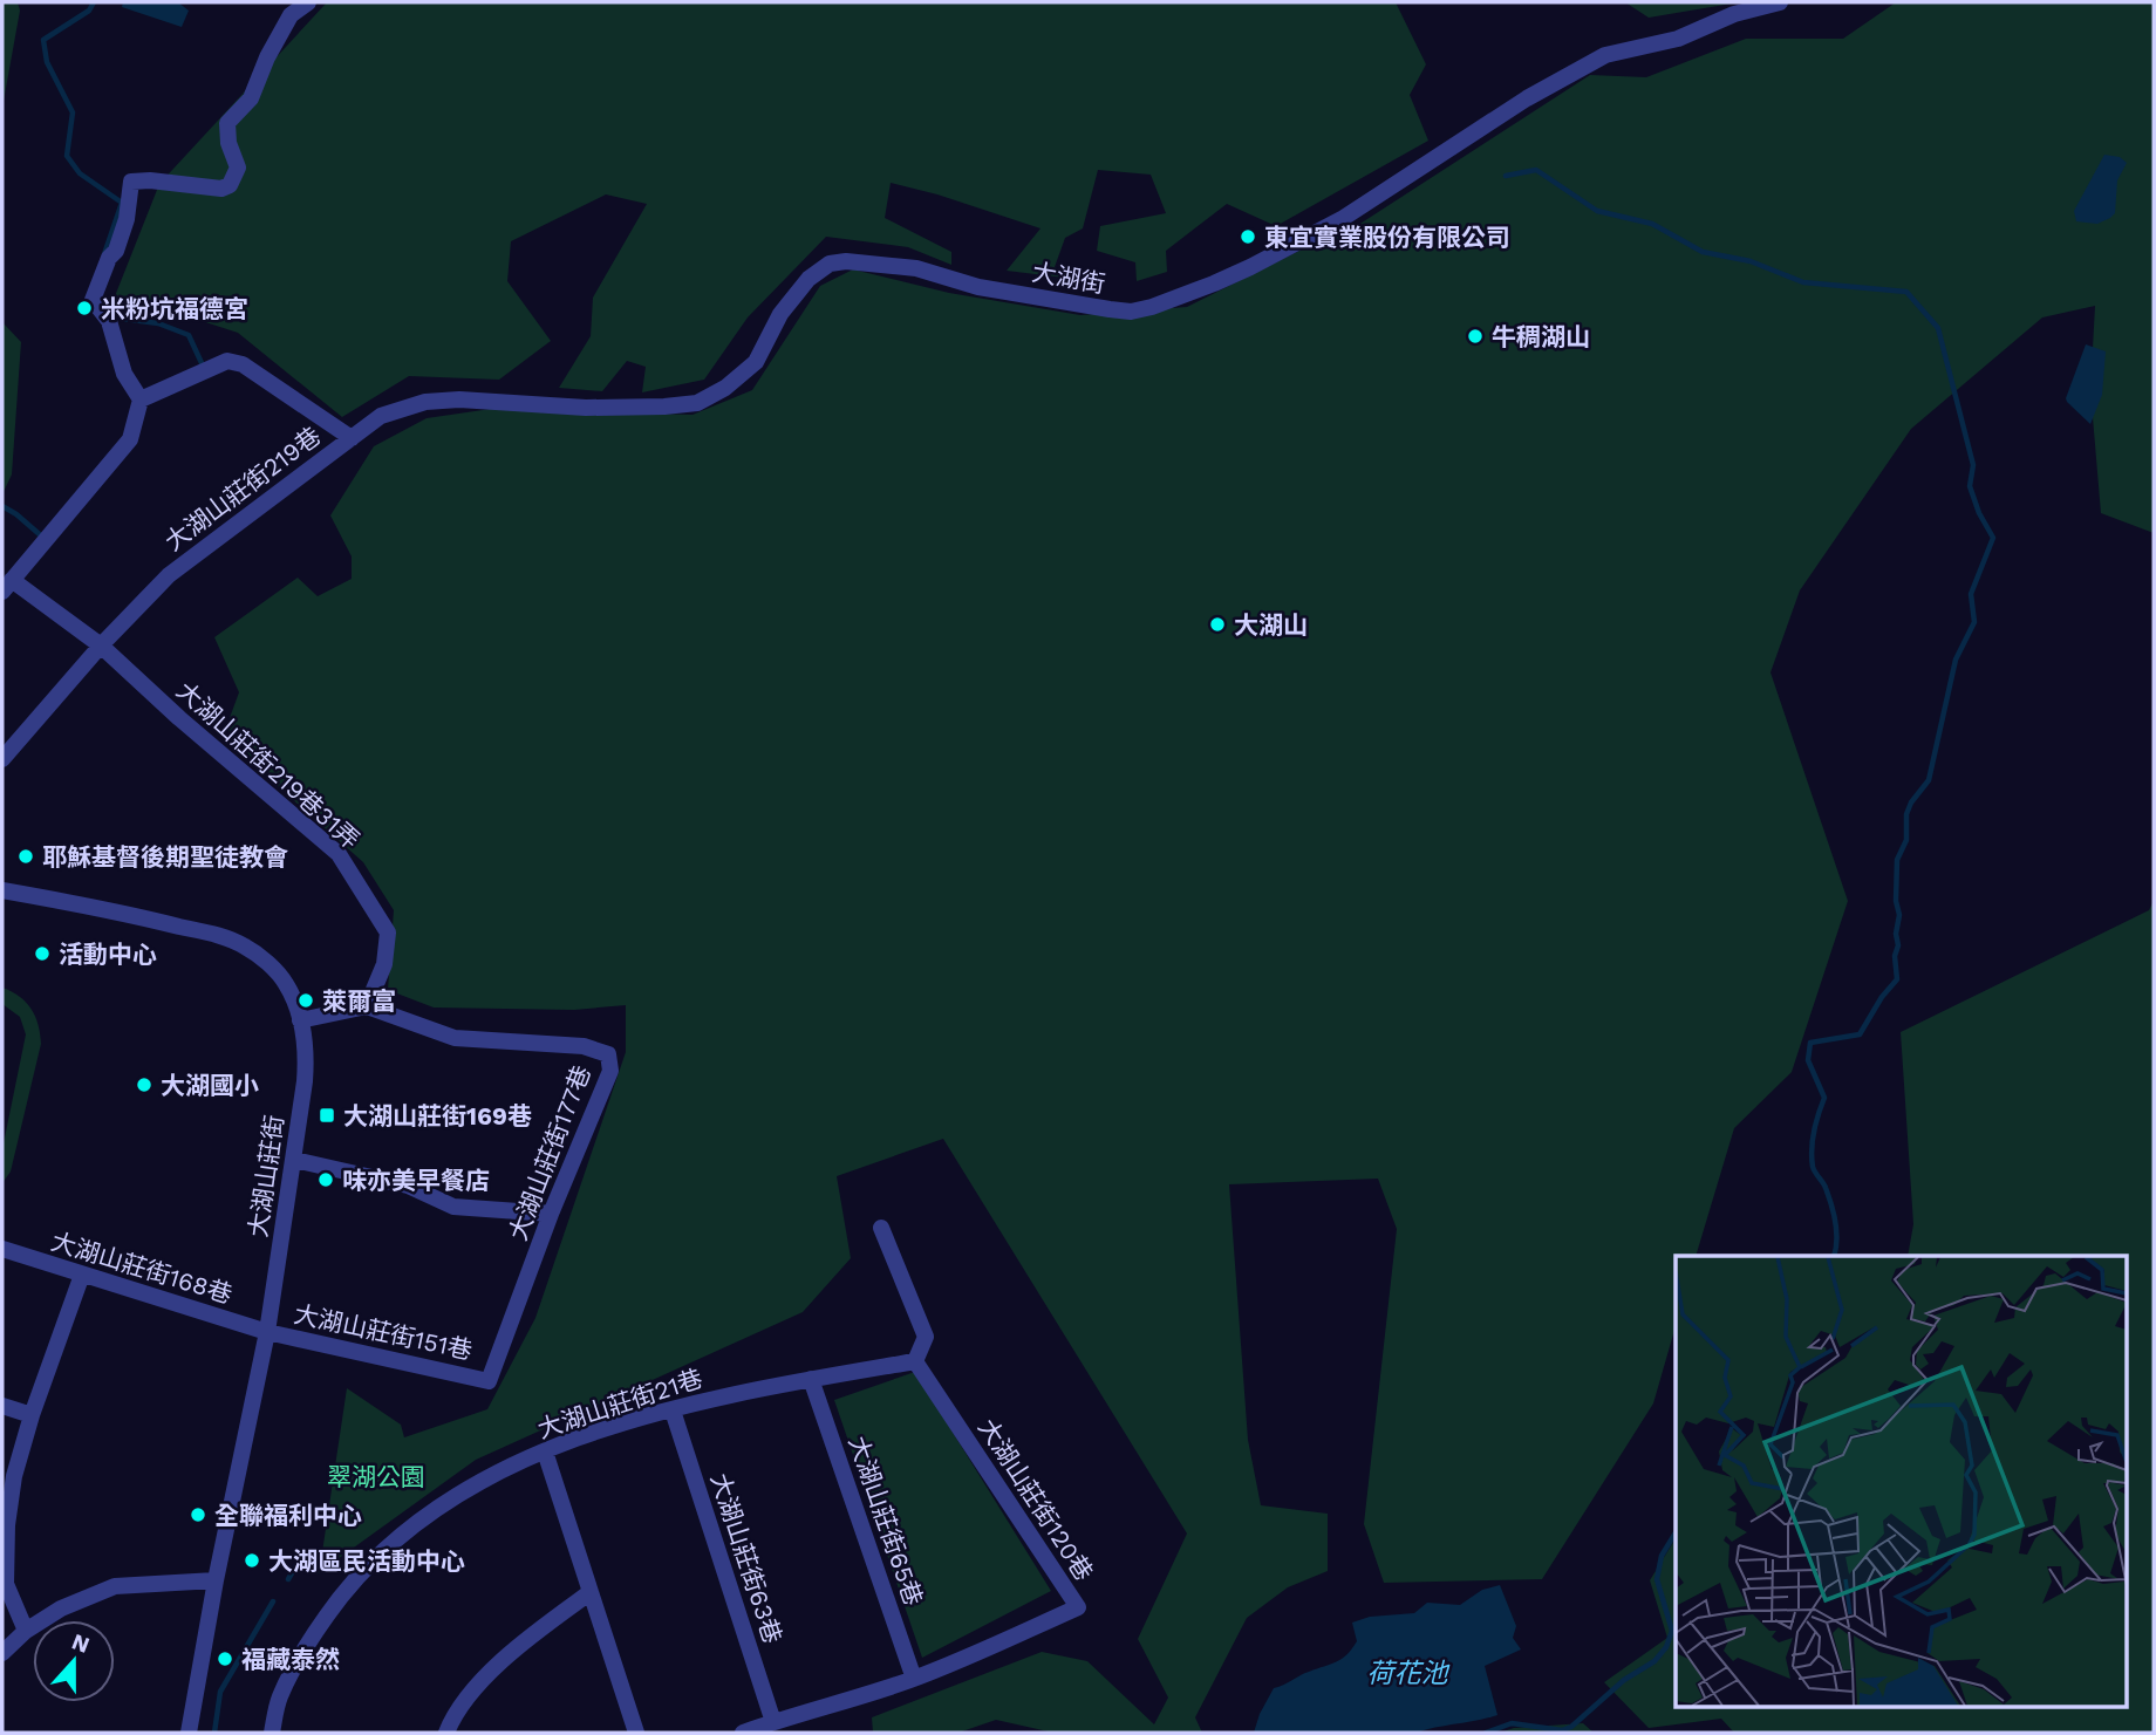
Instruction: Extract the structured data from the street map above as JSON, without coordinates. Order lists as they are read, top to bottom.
{
  "streets": {
    "street": [
      "大湖街",
      "大湖山莊街219巷",
      "大湖山莊街219巷31弄",
      "大湖山莊街177巷",
      "大湖山莊街",
      "大湖山莊街168巷",
      "大湖山莊街151巷",
      "大湖山莊街21巷",
      "大湖山莊街120巷",
      "大湖山莊街65巷",
      "大湖山莊街63巷"
    ]
  },
  "crossings": [
    ["大湖街", "大湖山莊街219巷"],
    ["大湖山莊街219巷", "大湖山莊街219巷31弄"],
    ["大湖山莊街219巷31弄", "大湖山莊街177巷"],
    ["大湖山莊街177巷", "大湖山莊街151巷"],
    ["大湖山莊街", "大湖山莊街168巷"],
    ["大湖山莊街", "大湖山莊街151巷"],
    ["大湖山莊街168巷", "大湖山莊街151巷"],
    ["大湖山莊街21巷", "大湖山莊街120巷"],
    ["大湖山莊街21巷", "大湖山莊街65巷"],
    ["大湖山莊街21巷", "大湖山莊街63巷"],
    ["大湖山莊街120巷", "大湖山莊街65巷"],
    ["大湖山莊街120巷", "大湖山莊街63巷"]
  ],
  "water": ["荷花池"],
  "parks": ["翠湖公園"],
  "places": {
    "other": [
      "東宜實業股份有限公司",
      "米粉坑福德宮",
      "牛稠湖山",
      "大湖山",
      "耶穌基督後期聖徒教會",
      "活動中心",
      "萊爾富",
      "大湖國小",
      "味亦美早餐店",
      "全聯福利中心",
      "大湖區民活動中心",
      "福藏泰然"
    ],
    "transit": ["大湖山莊街169巷"]
  },
  "north": "top"
}
